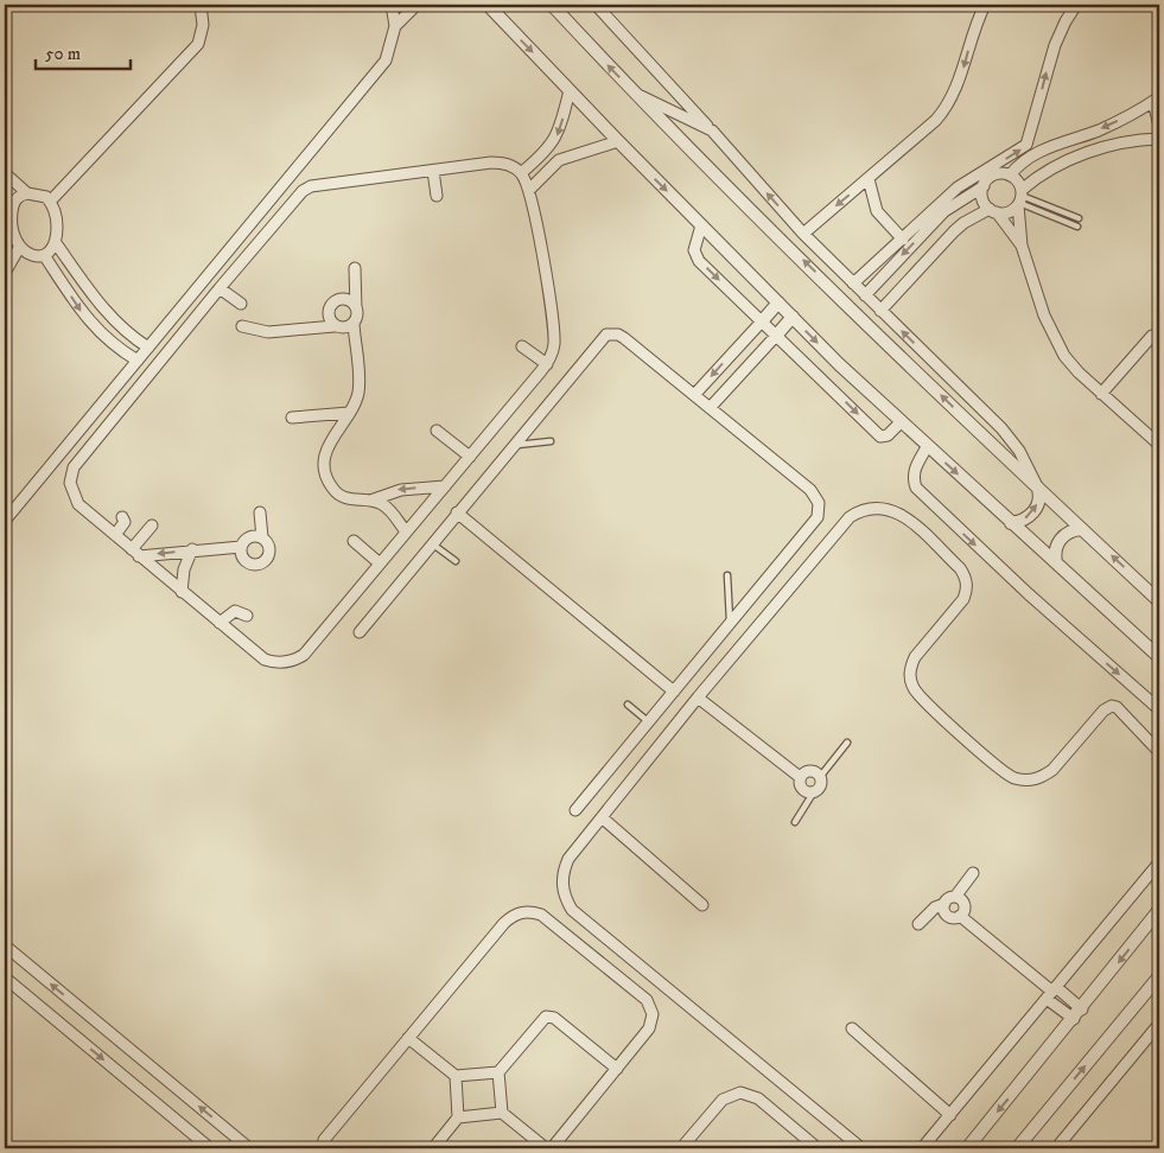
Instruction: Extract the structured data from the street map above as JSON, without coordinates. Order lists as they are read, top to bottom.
{
  "scale_bar": "50 m"
}
